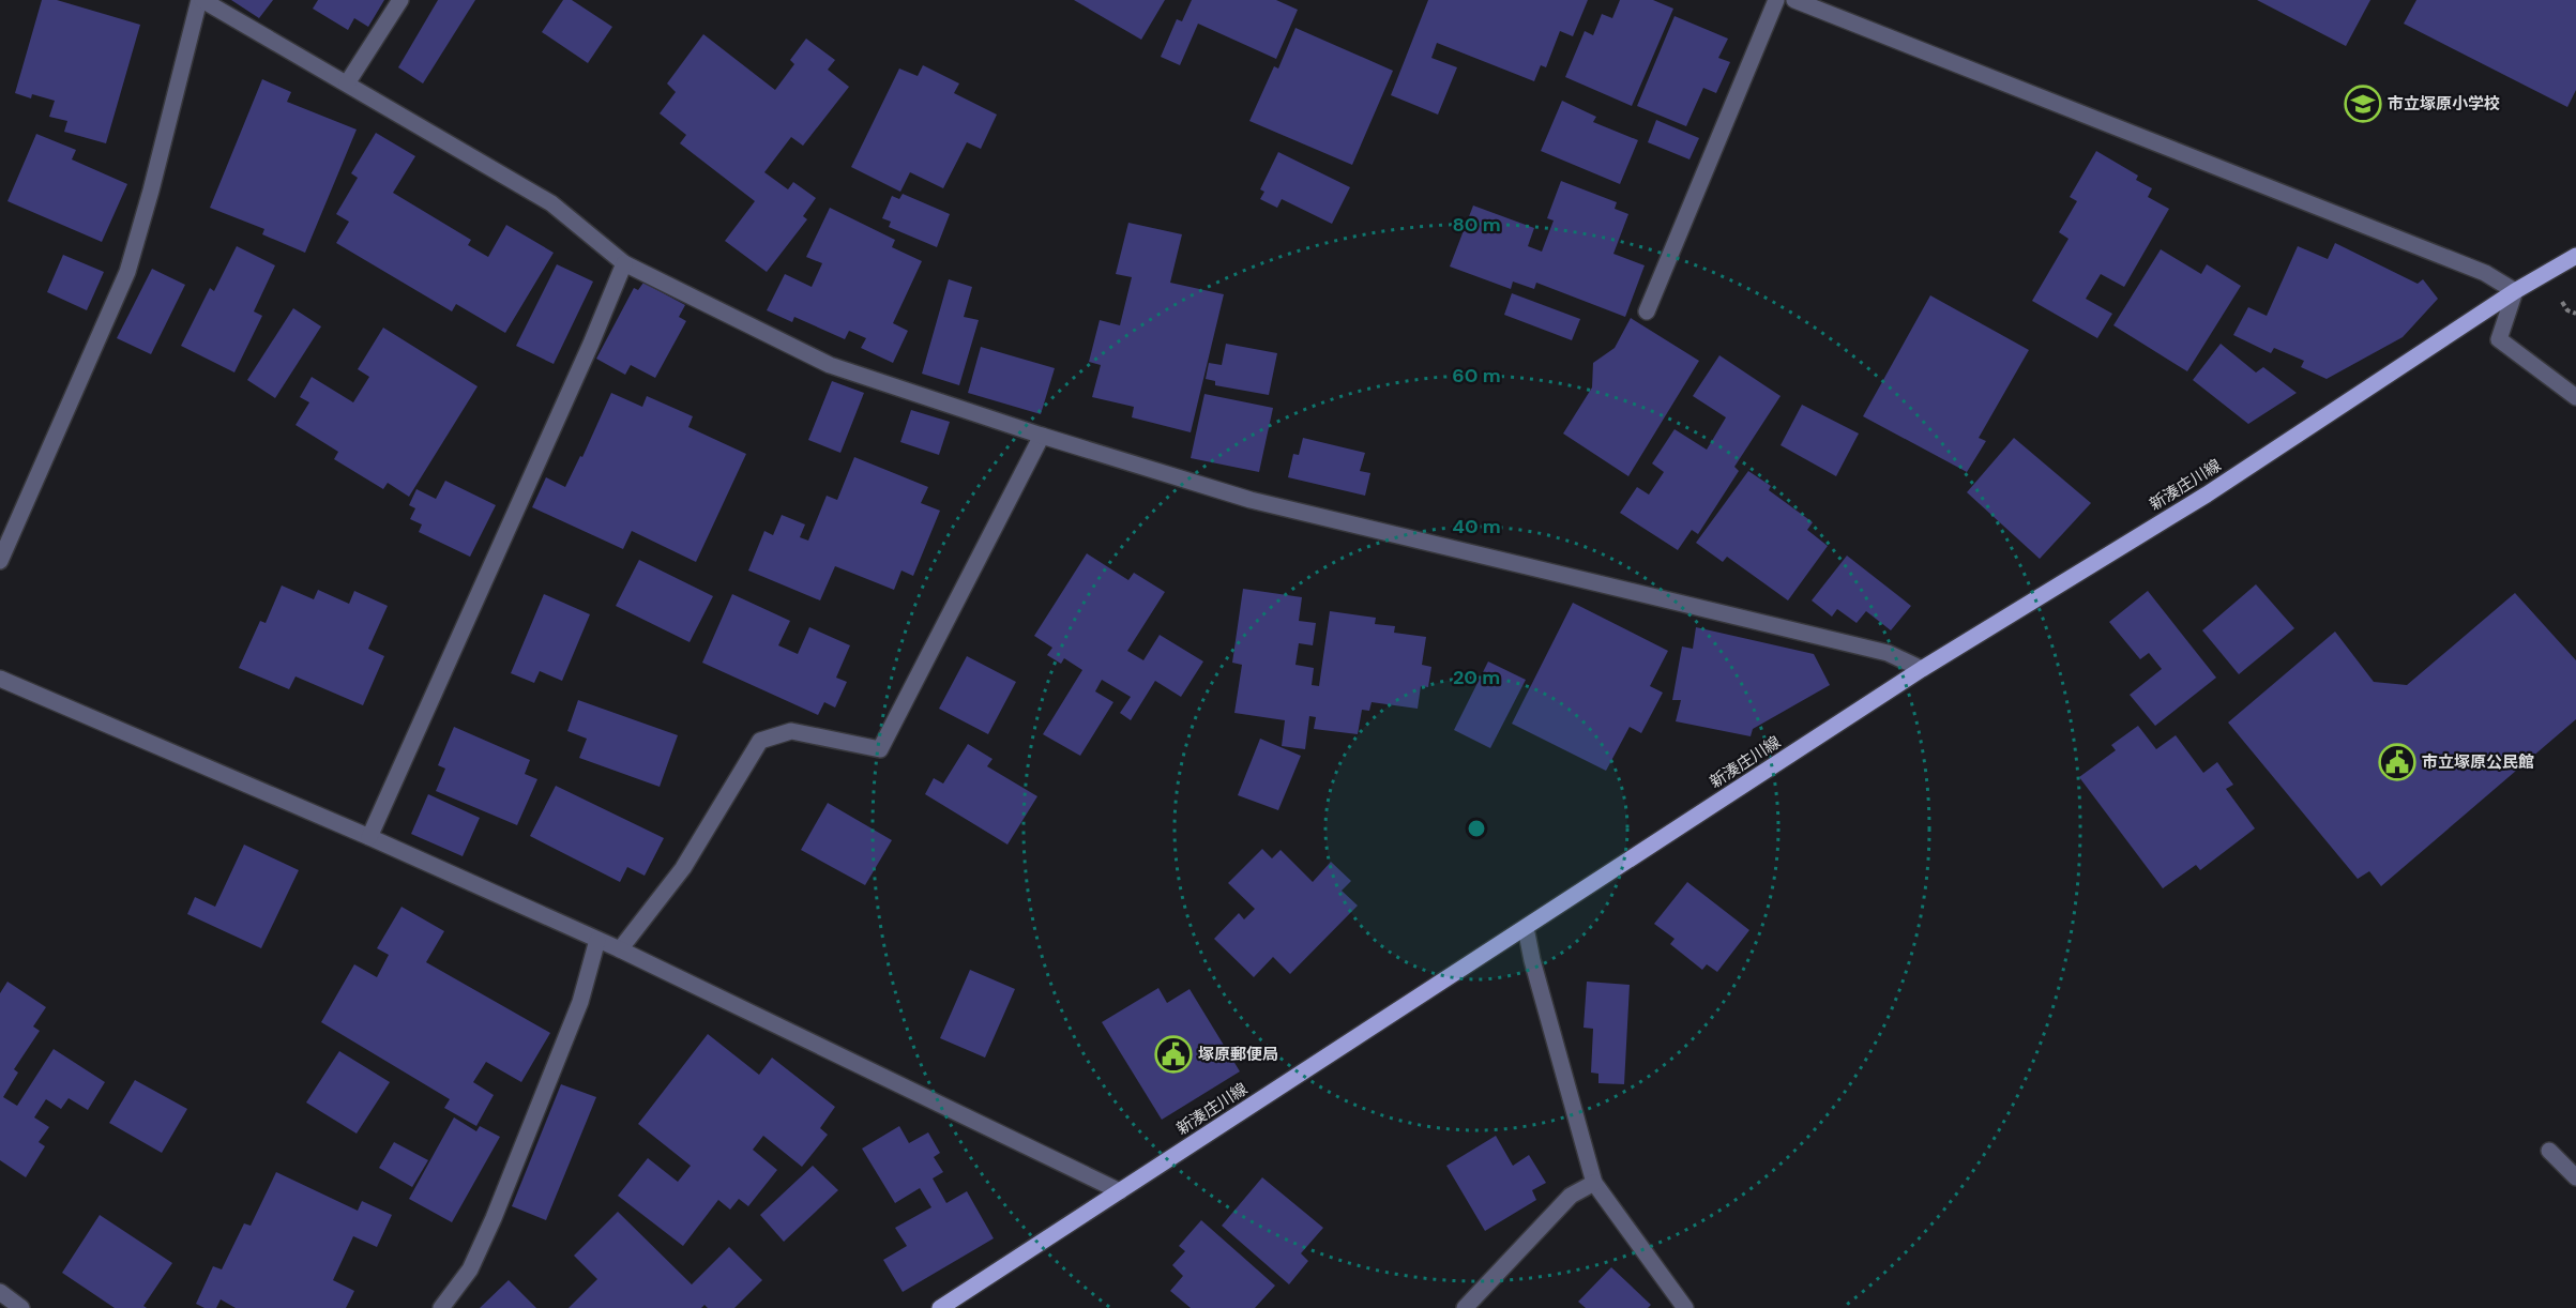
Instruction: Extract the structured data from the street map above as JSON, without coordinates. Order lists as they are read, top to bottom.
{
  "streets": {
    "main road": ["新湊庄川線"]
  },
  "places": {
    "school or university": ["市立塚原小学校"],
    "public building": ["市立塚原公民館", "塚原郵便局"]
  },
  "rings": [
    "80 m",
    "60 m",
    "40 m",
    "20 m"
  ]
}
